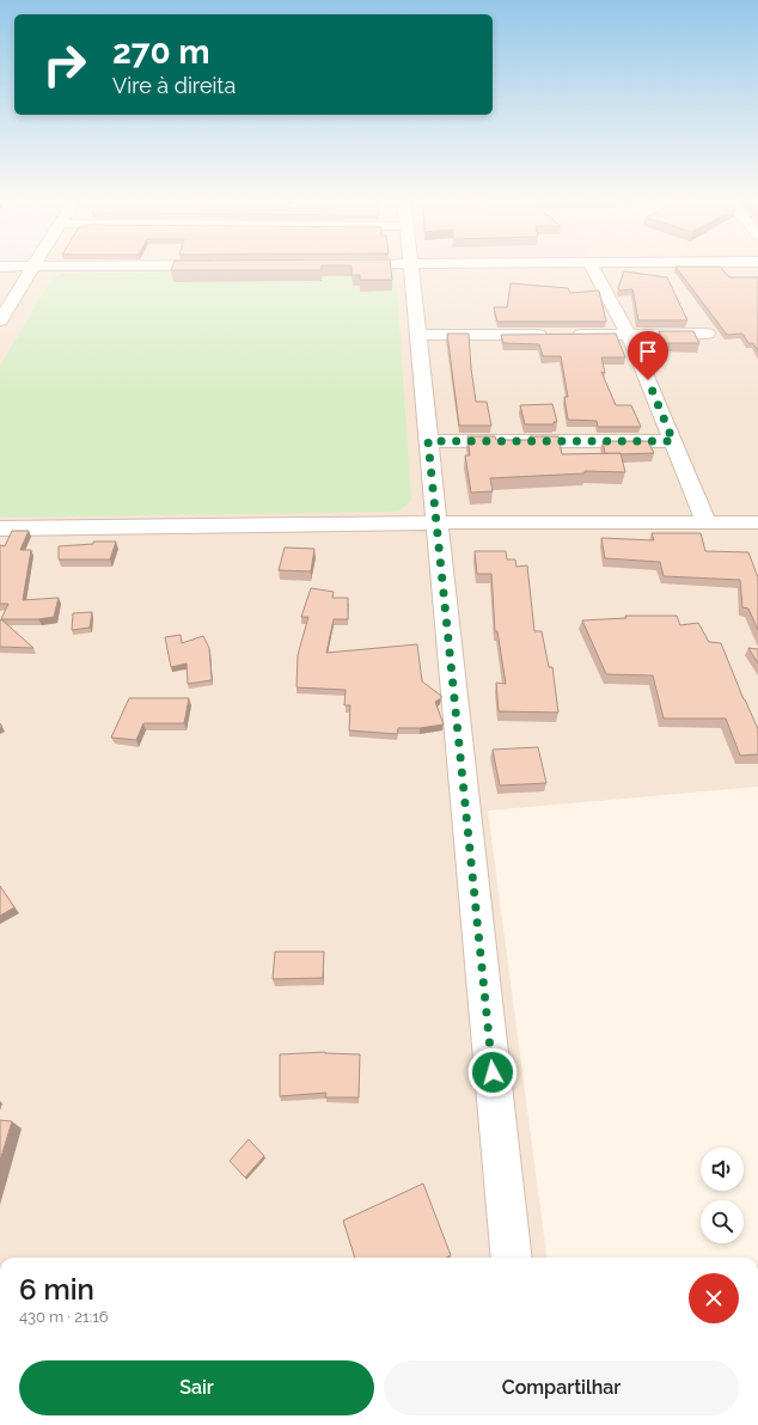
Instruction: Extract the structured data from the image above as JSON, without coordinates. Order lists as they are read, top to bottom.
{
  "page": {
    "turn": ["270 m", "Vire à direita"],
    "heading": ["6 min", "430 m · 21:16"],
    "buttons": ["Sair", "Compartilhar"]
  }
}
